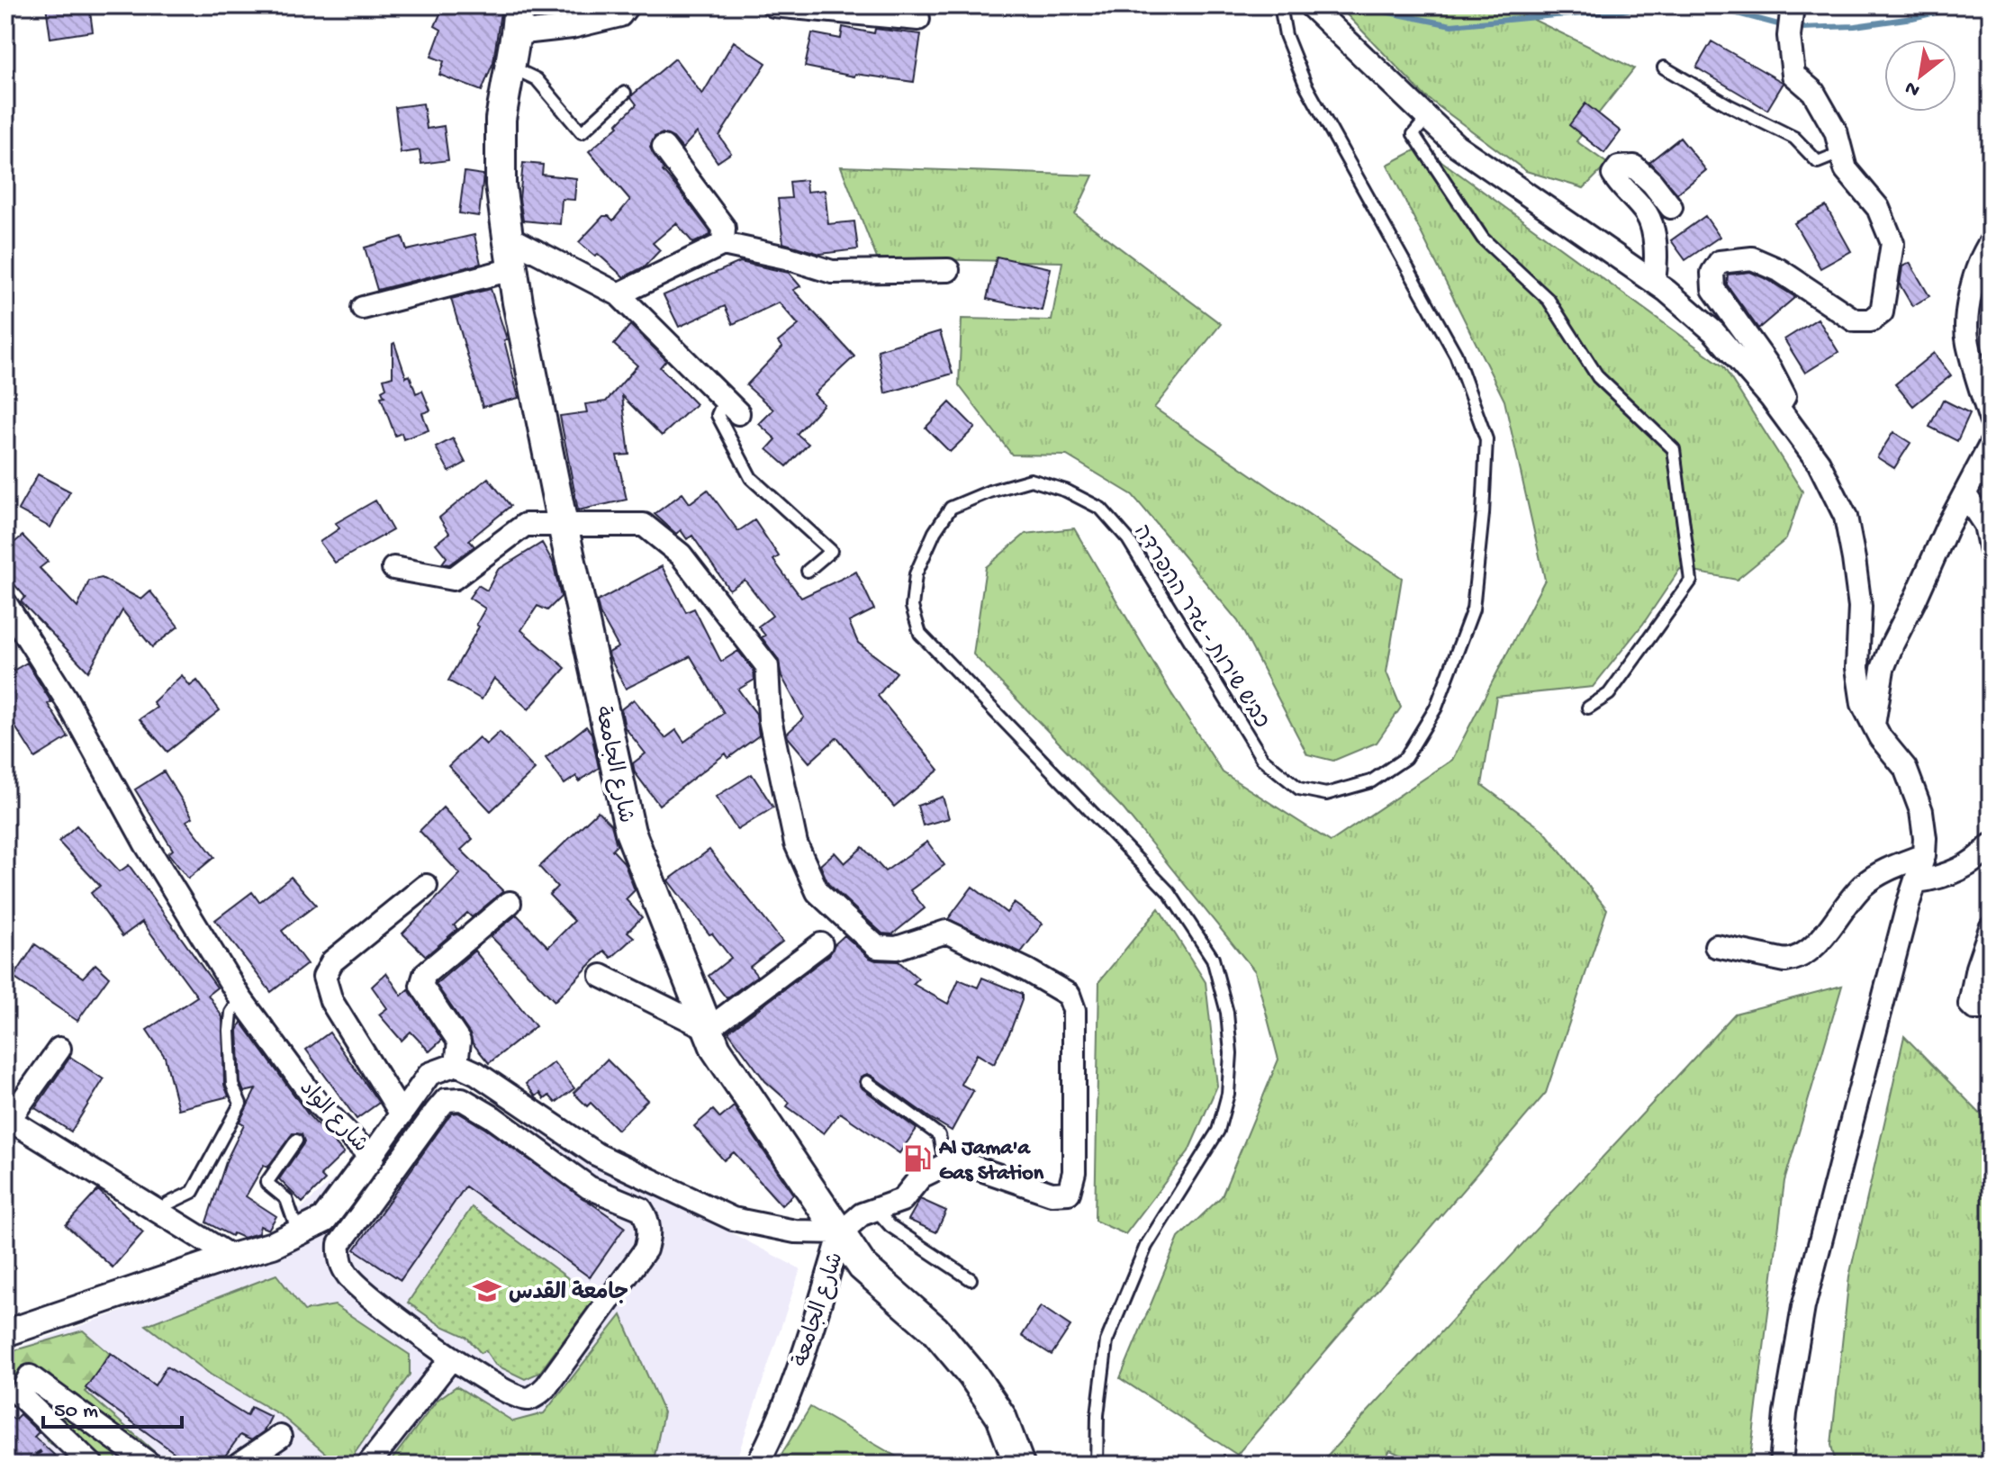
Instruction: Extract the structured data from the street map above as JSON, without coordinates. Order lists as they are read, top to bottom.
{
  "streets": {
    "main road": ["شارع الجامعة"],
    "street": ["شارع الواد"],
    "lane": ["כביש שירות - גדר ההפרדה"]
  },
  "places": {
    "fuel station": ["Al Jama'a Gas Station"],
    "school or university": ["جامعة القدس"]
  },
  "scale_bar": "50 m",
  "north": "bottom left"
}
